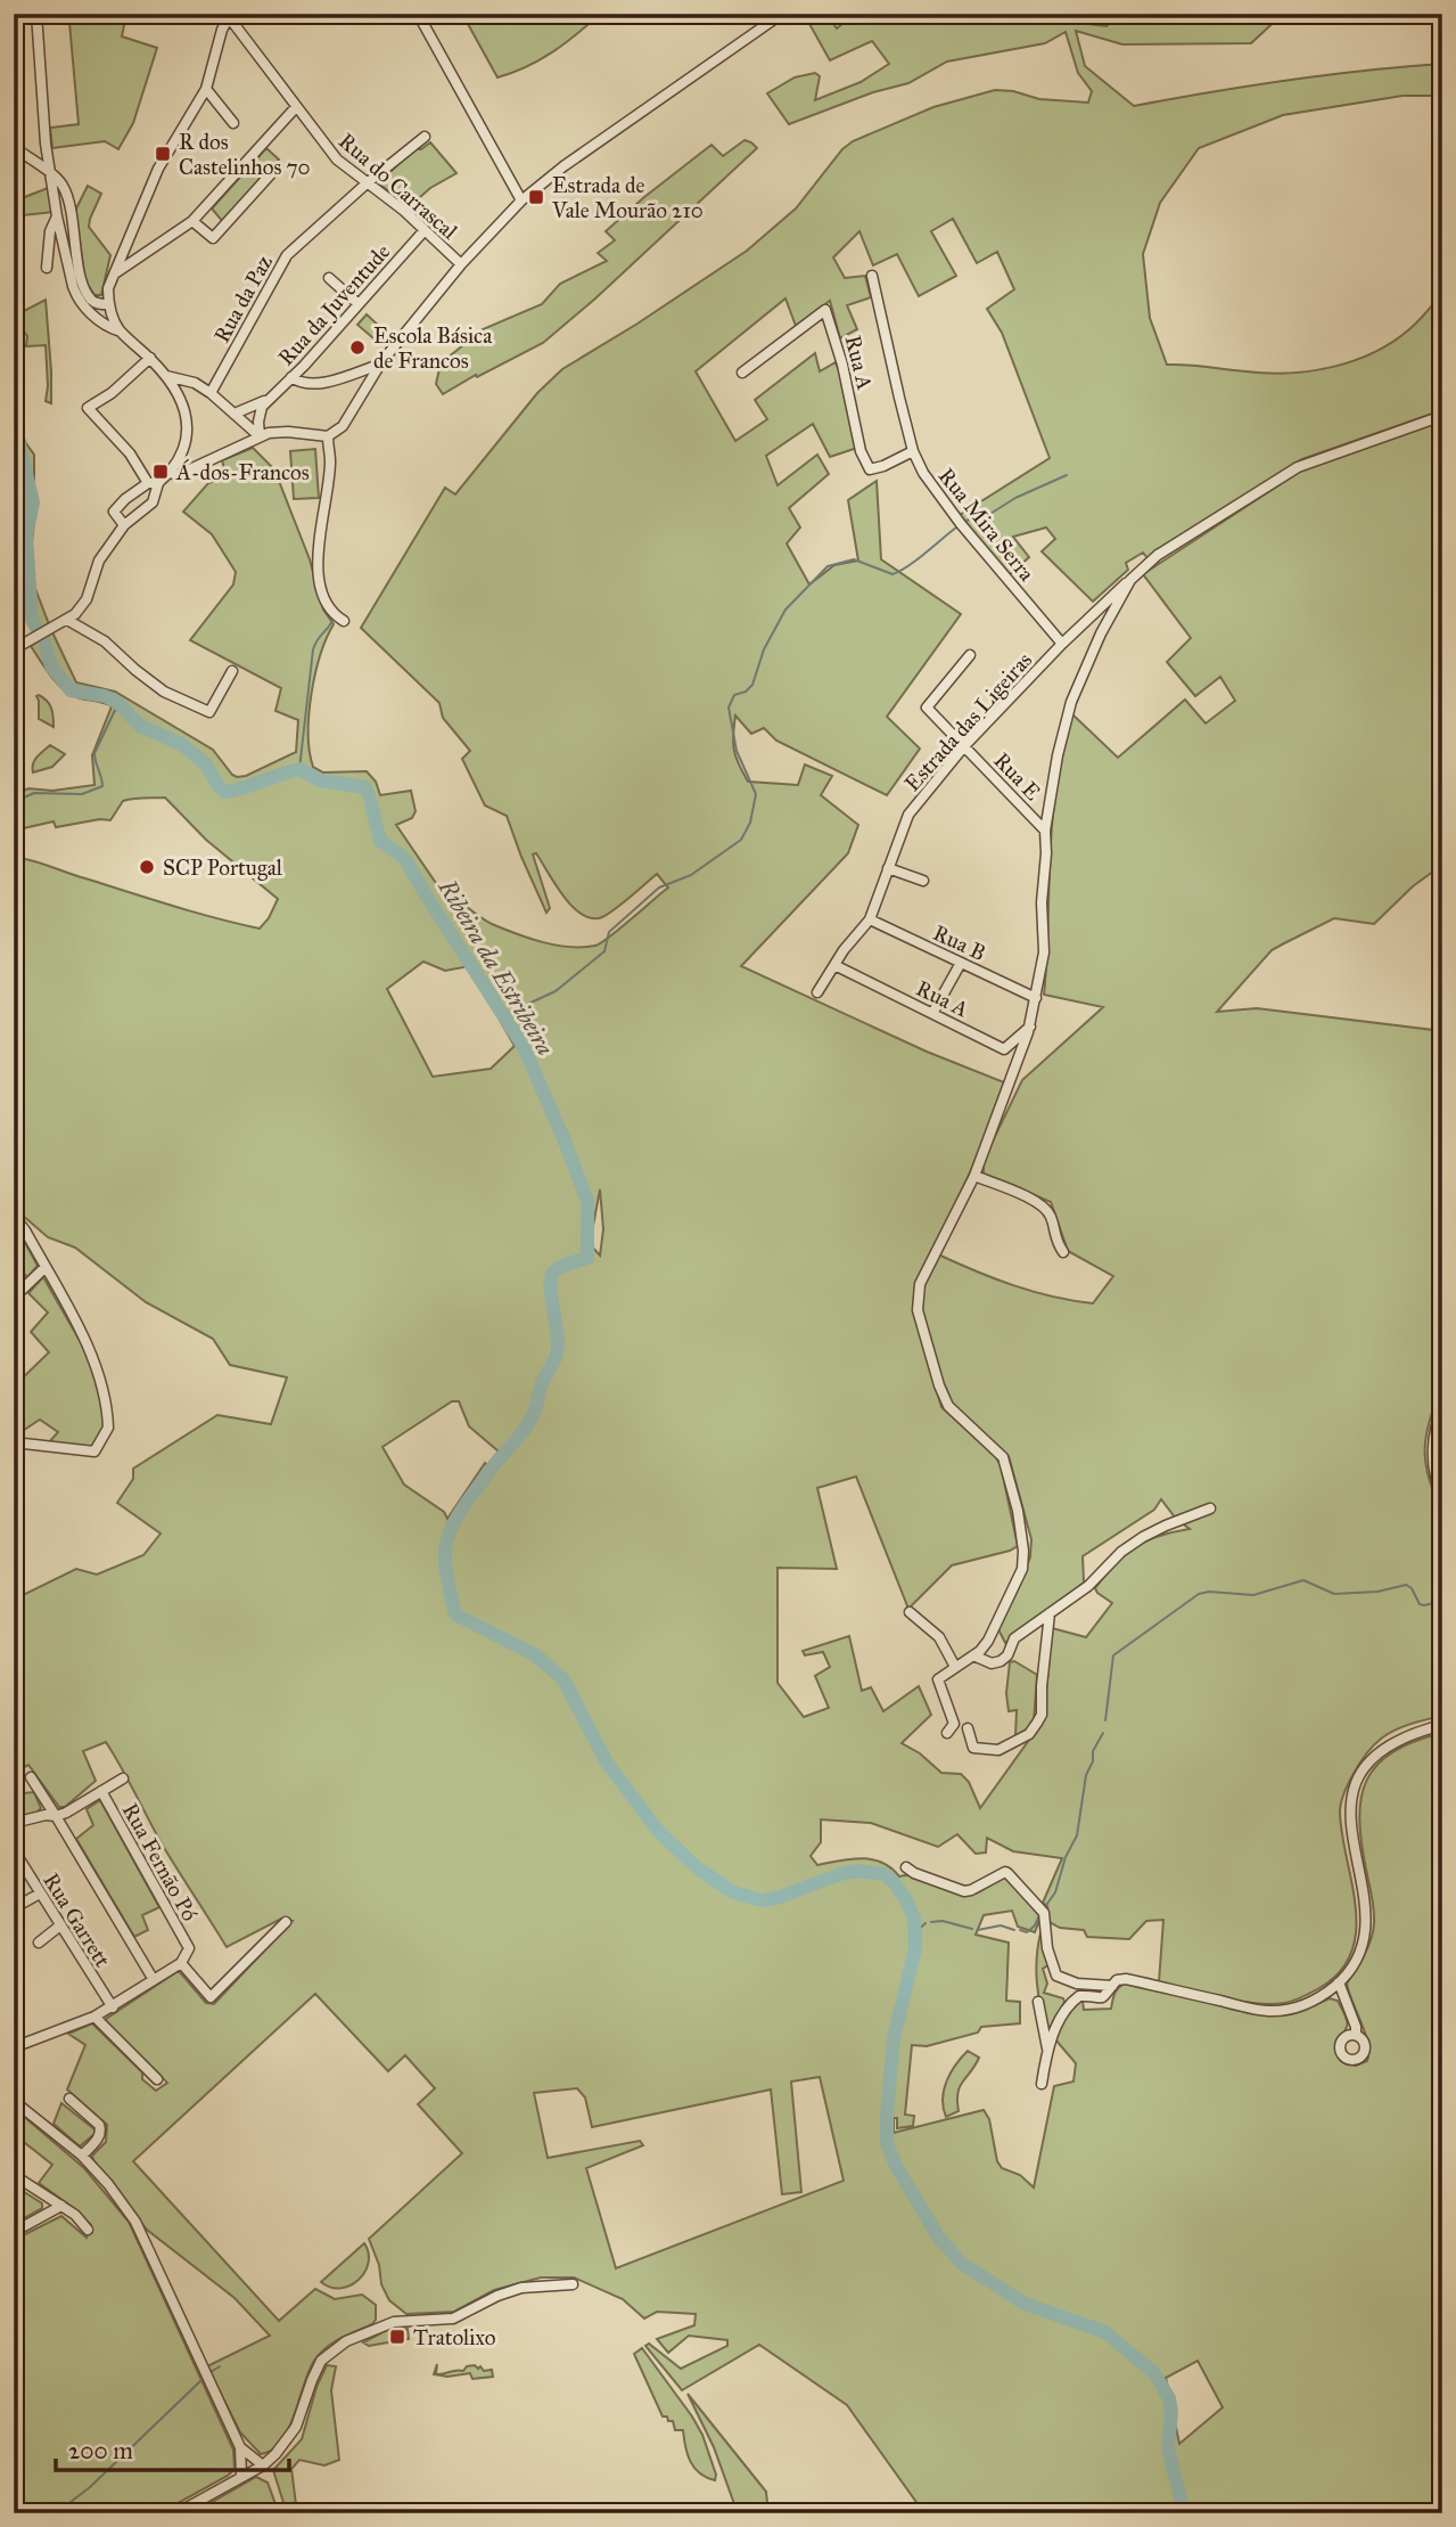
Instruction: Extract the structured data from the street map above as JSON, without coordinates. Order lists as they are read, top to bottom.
{
  "streets": {
    "street": [
      "Rua do Carrascal",
      "Rua da Paz",
      "Rua da Juventude",
      "Rua A",
      "Rua Mira Serra",
      "Estrada das Ligeiras",
      "Rua E",
      "Rua B",
      "Rua Fernão Pó",
      "Rua Garrett"
    ]
  },
  "crossings": [
    ["Rua do Carrascal", "Rua da Paz"],
    ["Rua do Carrascal", "Rua da Juventude"],
    ["Rua A", "Rua Mira Serra"],
    ["Rua A", "Estrada das Ligeiras"],
    ["Rua Mira Serra", "Estrada das Ligeiras"],
    ["Estrada das Ligeiras", "Rua E"],
    ["Estrada das Ligeiras", "Rua B"]
  ],
  "water": ["Ribeira da Estribeira"],
  "places": {
    "transit": [
      "R dos Castelinhos 70",
      "Estrada de Vale Mourão 210",
      "Á-dos-Francos",
      "Tratolixo"
    ],
    "other": ["Escola Básica de Francos", "SCP Portugal"]
  },
  "scale_bar": "200 m"
}
